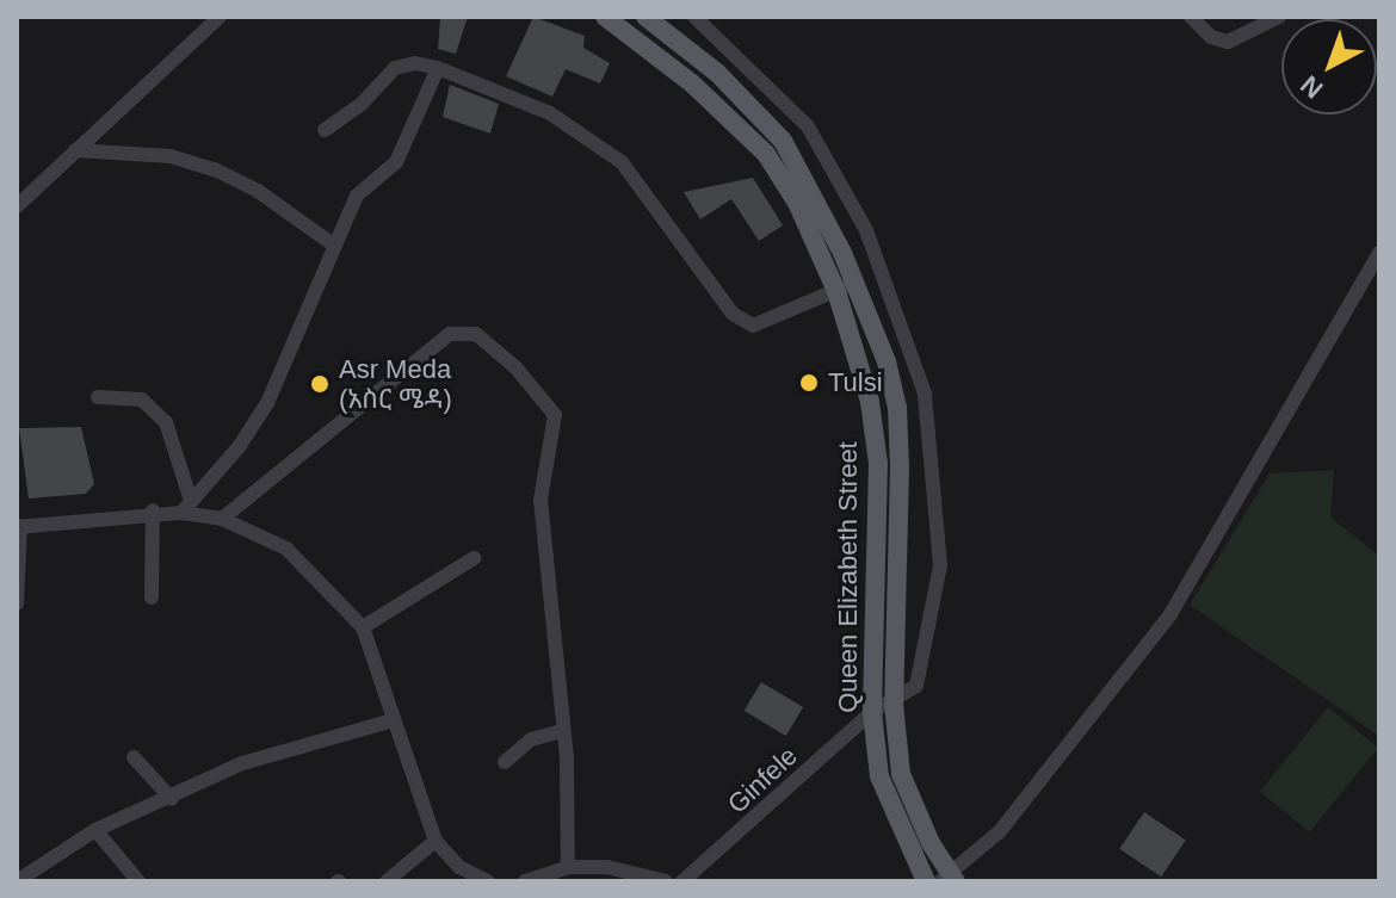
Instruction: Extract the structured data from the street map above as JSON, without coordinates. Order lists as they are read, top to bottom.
{
  "streets": {
    "main road": ["Queen Elizabeth Street"],
    "street": ["Ginfele"]
  },
  "crossings": [
    ["Queen Elizabeth Street", "Ginfele"]
  ],
  "places": ["Tulsi", "Asr Meda (አስር ሜዳ)"],
  "north": "bottom left"
}
